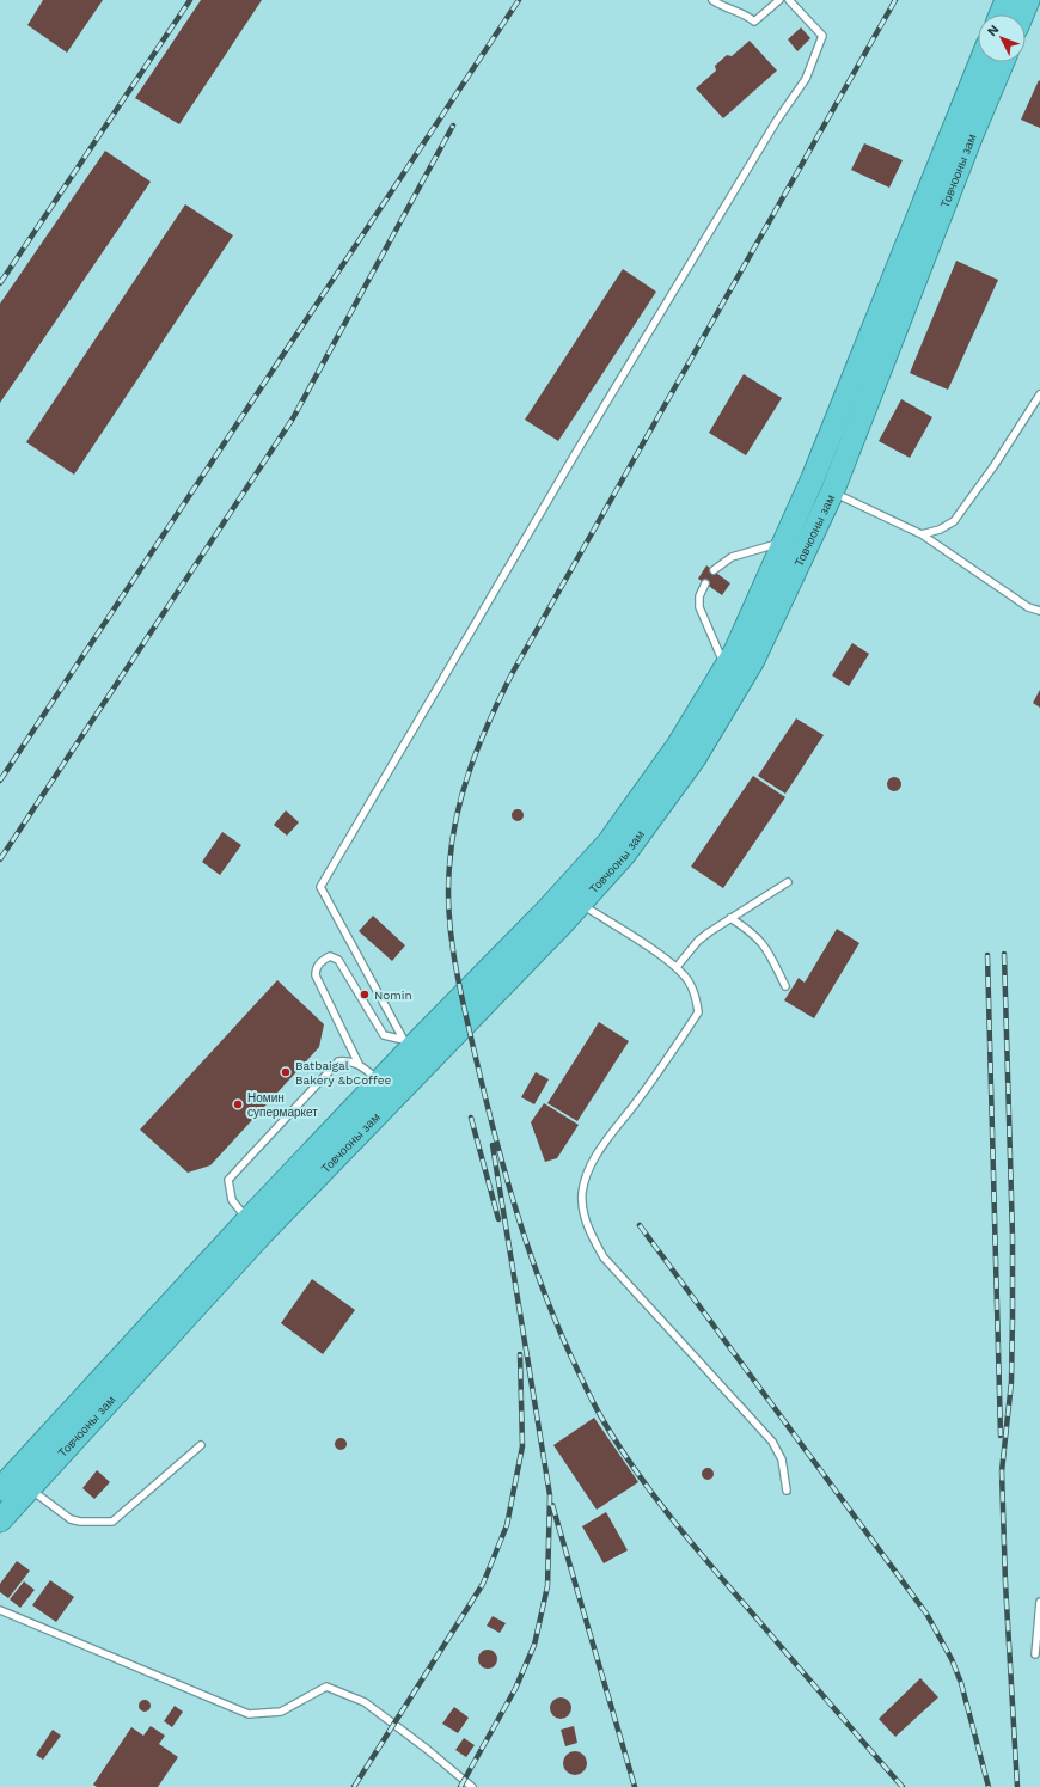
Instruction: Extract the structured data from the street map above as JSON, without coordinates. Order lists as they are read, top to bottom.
{
  "streets": {
    "highway": ["Товчооны зам"]
  },
  "places": ["Nomin", "Batbaigal Bakery &bCoffee", "Номин супермаркет"],
  "north": "top left"
}
